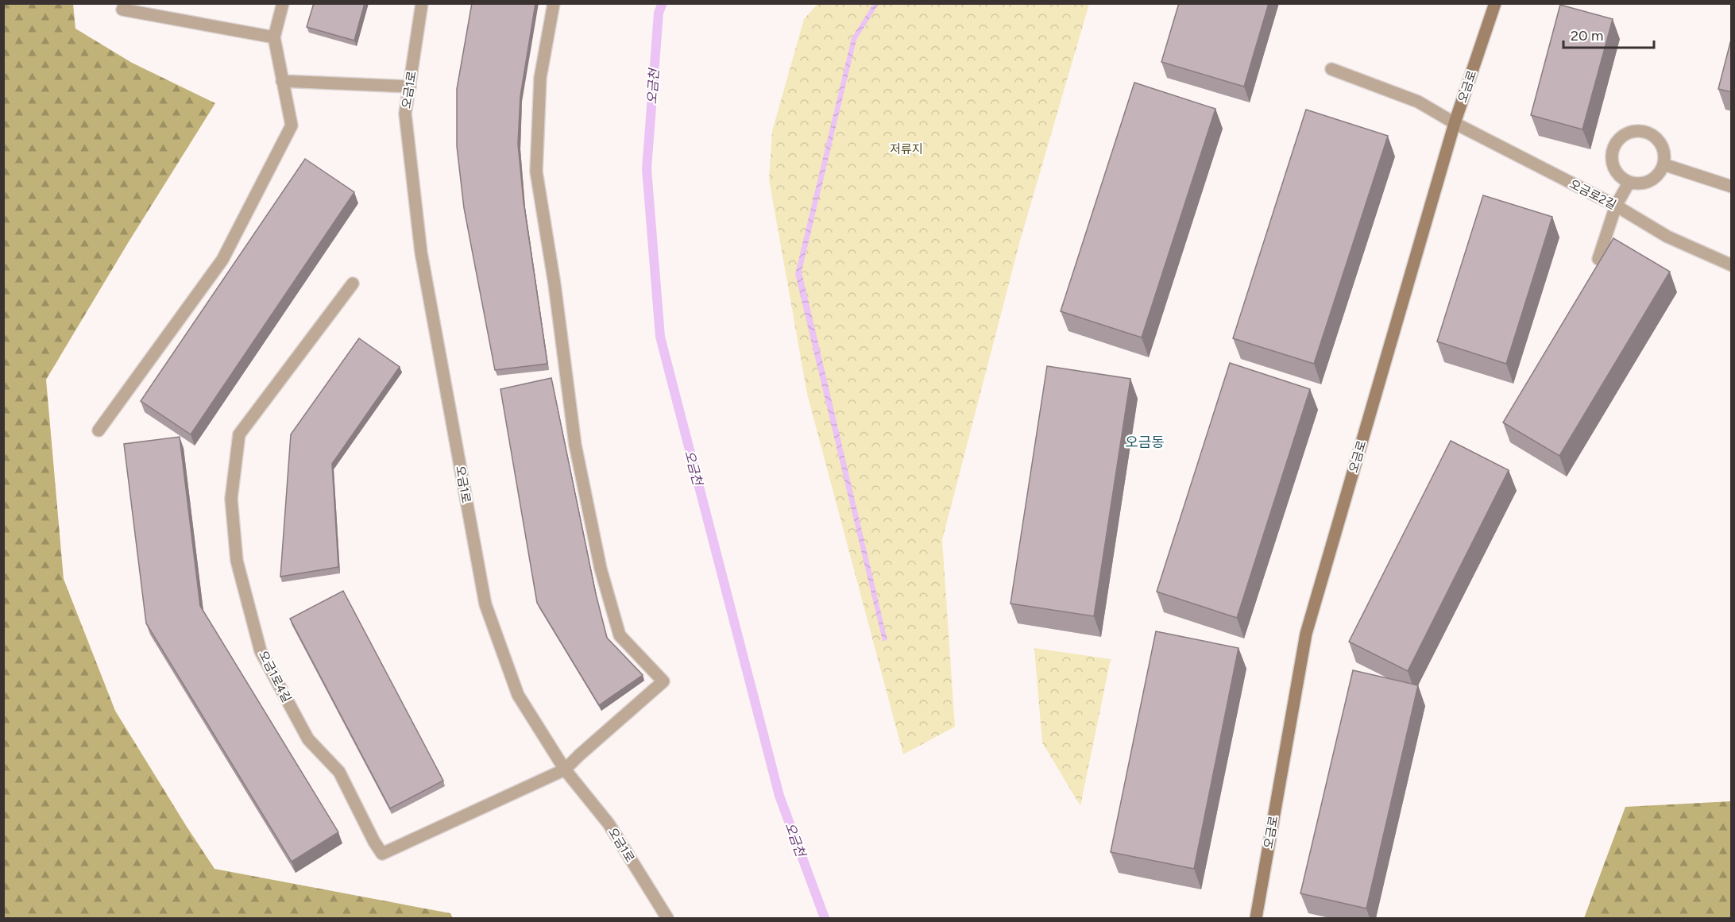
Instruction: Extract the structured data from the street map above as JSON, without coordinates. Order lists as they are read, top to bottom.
{
  "streets": {
    "street": [
      "오금로",
      "오금1로",
      "오금로2길",
      "오금1로4길"
    ]
  },
  "crossings": [
    ["오금로", "오금로2길"],
    ["오금1로", "오금1로4길"]
  ],
  "districts": ["오금동"],
  "water": ["오금천"],
  "parks": ["저류지"],
  "scale_bar": "20 m"
}
